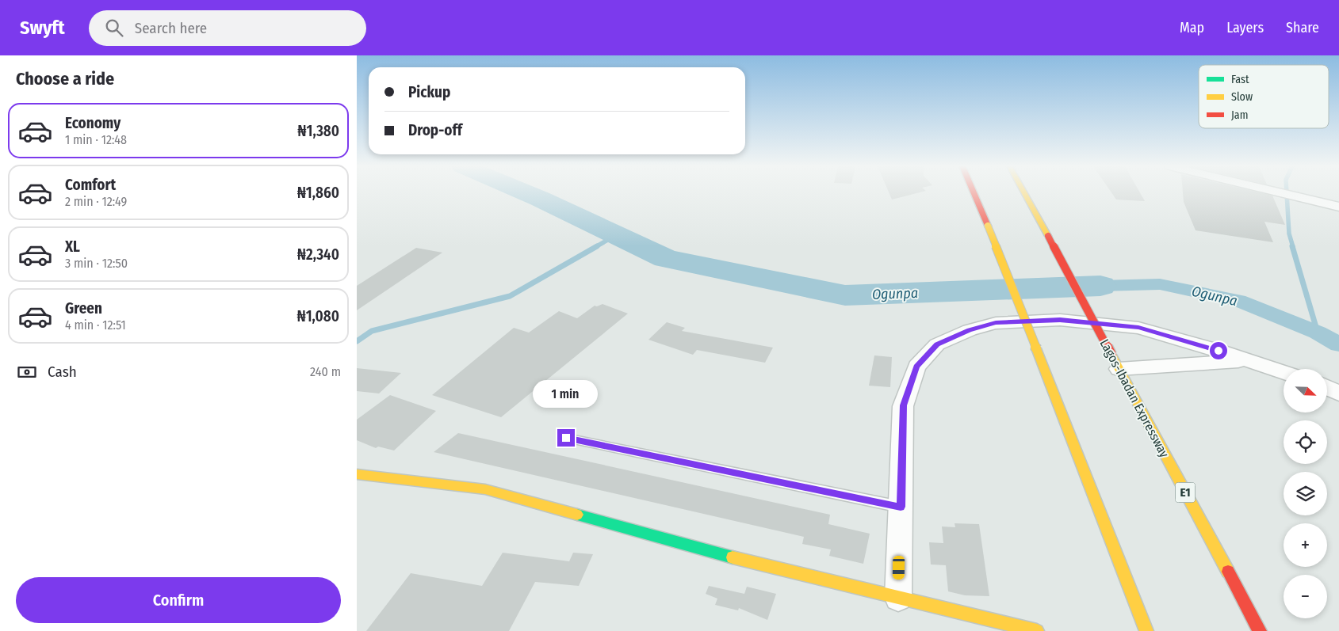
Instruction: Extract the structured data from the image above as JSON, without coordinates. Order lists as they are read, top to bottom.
{
  "streets": {
    "main road": ["Lagos-Ibadan Expressway", "E1"]
  },
  "water": ["Ogunpa"],
  "legend": ["Fast", "Slow", "Jam"],
  "north": "bottom right",
  "page": {
    "header": "Swyft",
    "search": "Search here",
    "nav": ["Map", "Layers", "Share"],
    "heading": "Choose a ride",
    "banner": ["Pickup", "Drop-off"],
    "list": [
      {
        "name": "Economy",
        "note": "1 min · 12:48",
        "value": "₦1,380"
      },
      {
        "name": "Comfort",
        "note": "2 min · 12:49",
        "value": "₦1,860"
      },
      {
        "name": "XL",
        "note": "3 min · 12:50",
        "value": "₦2,340"
      },
      {
        "name": "Green",
        "note": "4 min · 12:51",
        "value": "₦1,080"
      }
    ],
    "pay": ["Cash", "240 m"],
    "map_buttons": ["+", "−"],
    "bubble": "1 min",
    "buttons": "Confirm"
  }
}
